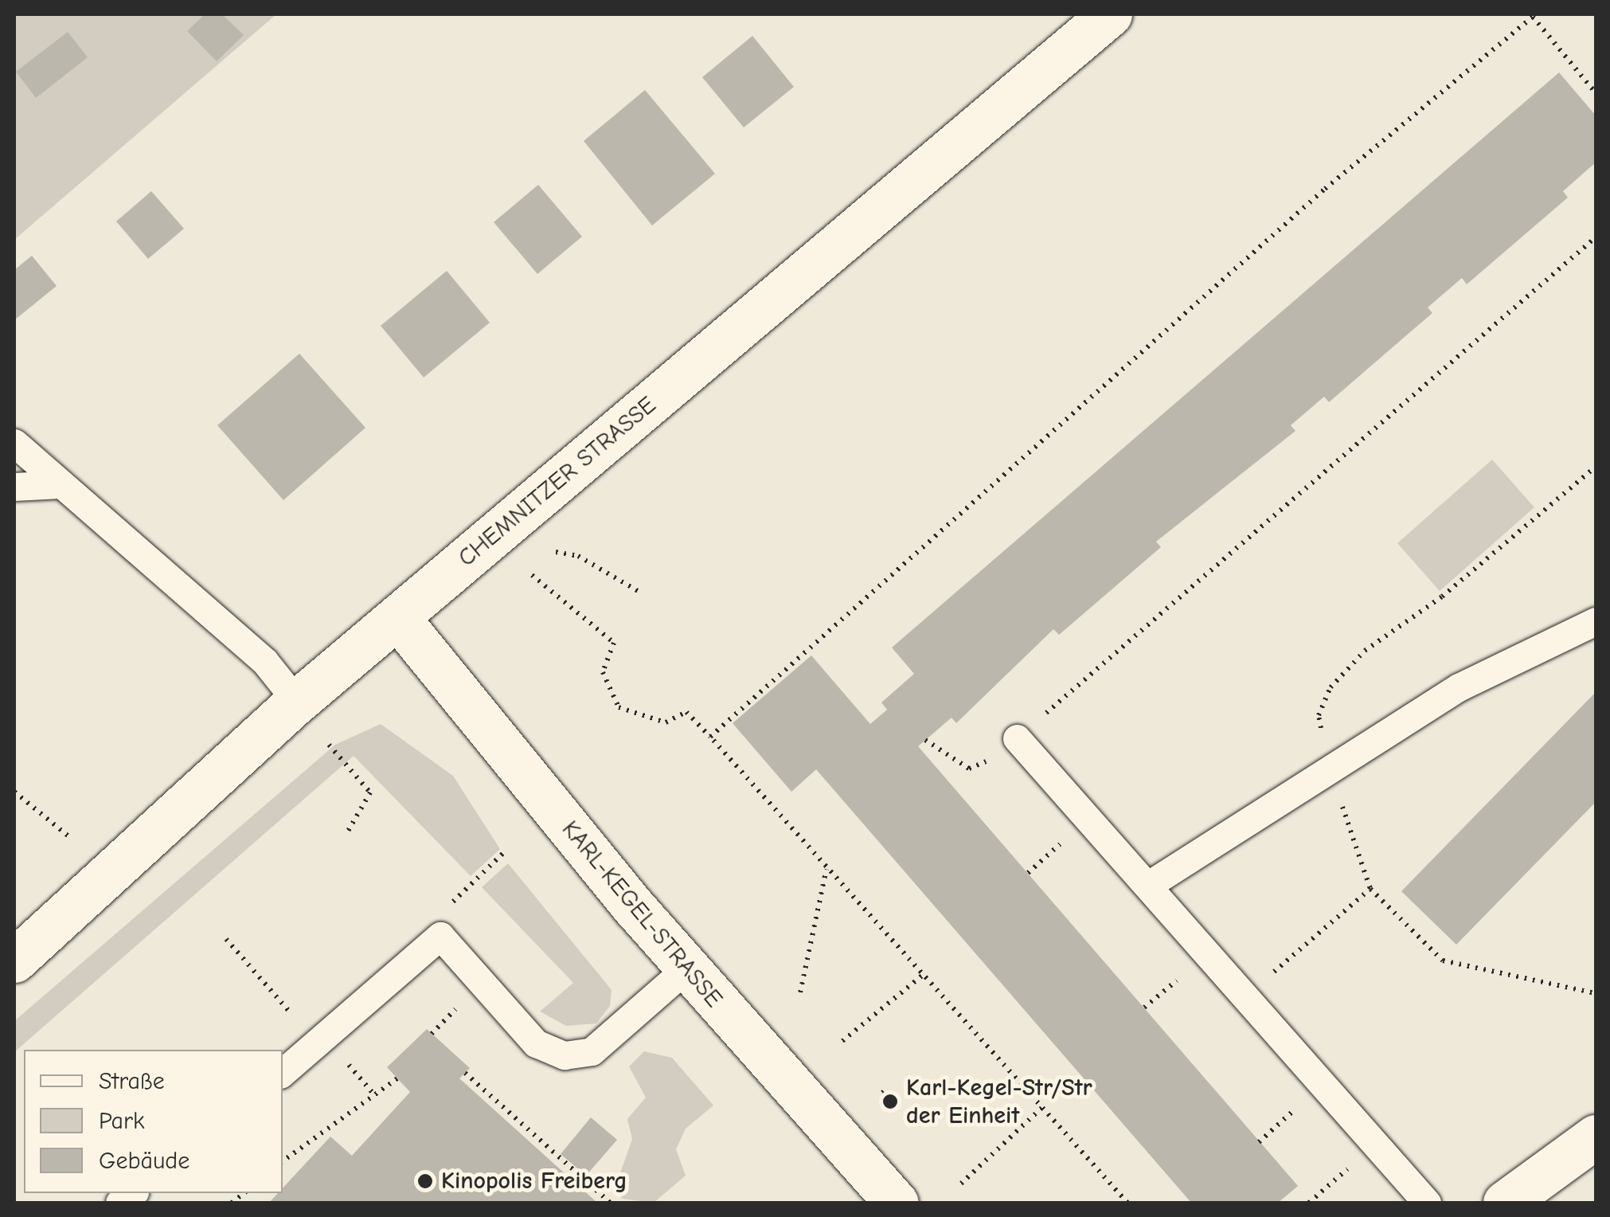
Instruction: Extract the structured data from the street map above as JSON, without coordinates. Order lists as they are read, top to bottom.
{
  "streets": {
    "main road": ["CHEMNITZER STRASSE", "KARL-KEGEL-STRASSE"]
  },
  "crossings": [
    ["CHEMNITZER STRASSE", "KARL-KEGEL-STRASSE"]
  ],
  "places": ["Karl-Kegel-Str/Str der Einheit", "Kinopolis Freiberg"],
  "legend": ["Straße", "Park", "Gebäude"]
}
